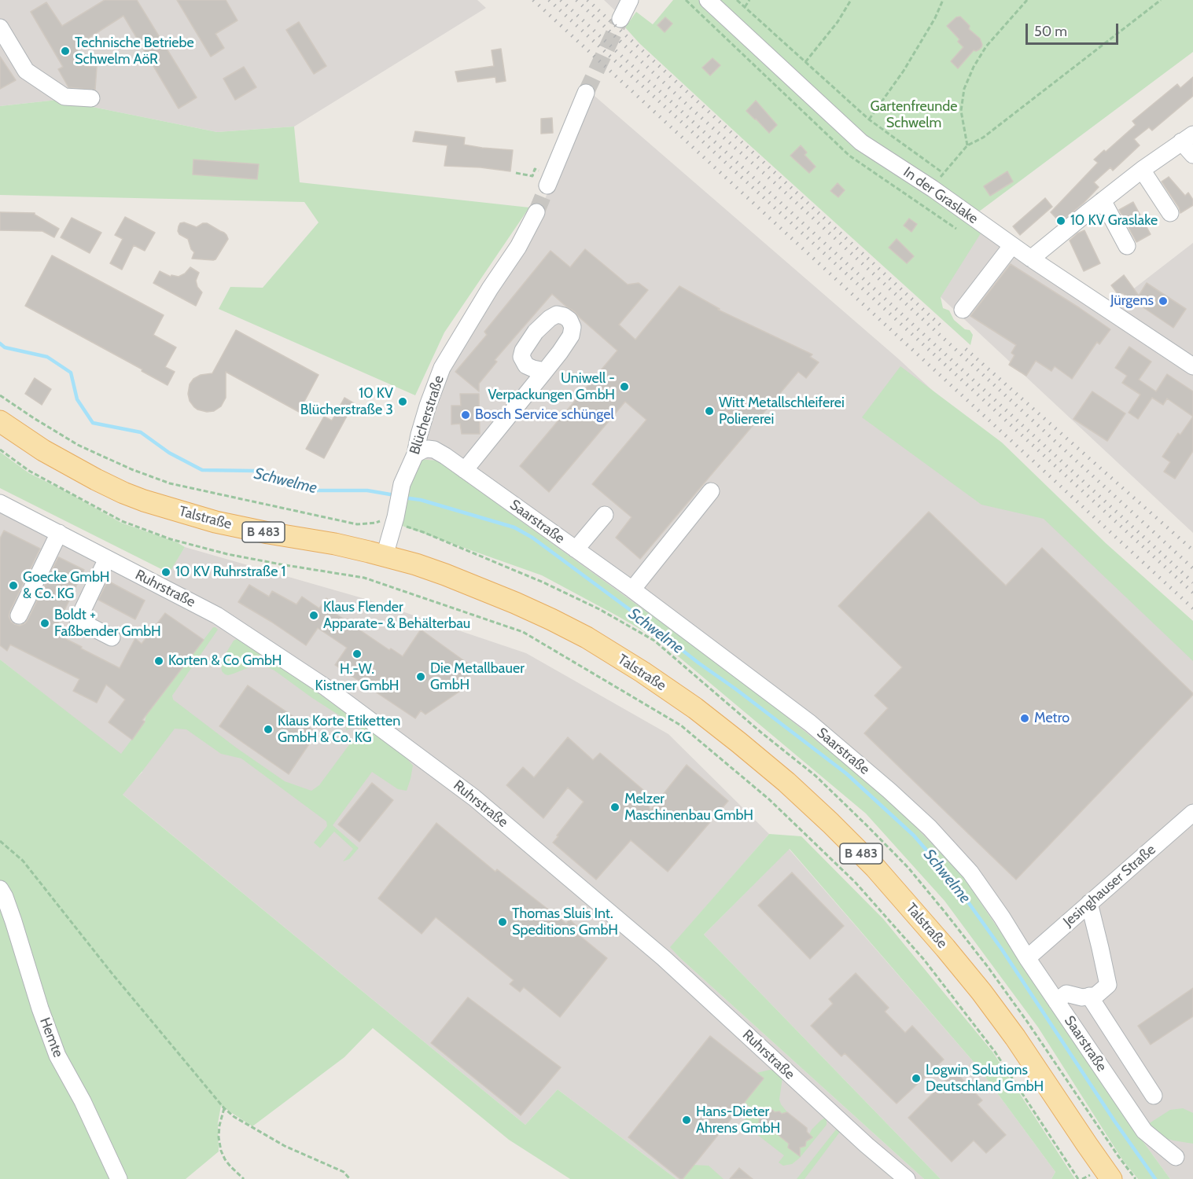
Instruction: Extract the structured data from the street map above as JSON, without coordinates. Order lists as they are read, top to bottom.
{
  "streets": {
    "main road": ["Talstraße", "B 483"],
    "street": [
      "In der Graslake",
      "Blücherstraße",
      "Saarstraße",
      "Ruhrstraße",
      "Jesinghauser Straße",
      "Hemte"
    ]
  },
  "crossings": [
    ["Blücherstraße", "Talstraße"],
    ["Blücherstraße", "Saarstraße"],
    ["Saarstraße", "Jesinghauser Straße"]
  ],
  "water": ["Schwelme"],
  "parks": ["Gartenfreunde Schwelm"],
  "places": [
    "Technische Betriebe Schwelm AöR",
    "10 KV Graslake",
    "Jürgens",
    "Uniwell - Verpackungen GmbH",
    "10 KV Blücherstraße 3",
    "Witt Metallschleiferei Poliererei",
    "Bosch Service schüngel",
    "10 KV Ruhrstraße 1",
    "Goecke GmbH & Co. KG",
    "Klaus Flender Apparate- & Behälterbau",
    "Boldt + Faßbender GmbH",
    "H.-W. Kistner GmbH",
    "Korten & Co GmbH",
    "Die Metallbauer GmbH",
    "Metro",
    "Klaus Korte Etiketten GmbH & Co. KG",
    "Melzer Maschinenbau GmbH",
    "Thomas Sluis Int. Speditions GmbH",
    "Logwin Solutions Deutschland GmbH",
    "Hans-Dieter Ahrens GmbH"
  ],
  "scale_bar": "50 m"
}
